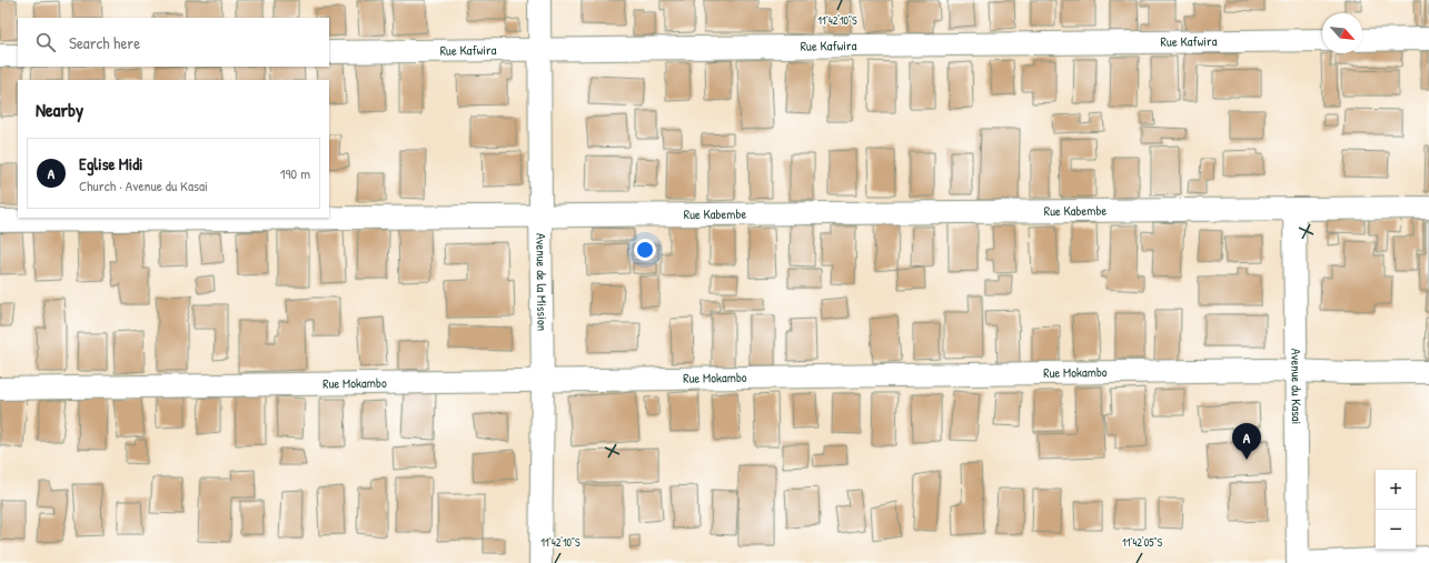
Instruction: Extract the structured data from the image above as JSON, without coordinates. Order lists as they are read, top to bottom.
{
  "streets": {
    "street": [
      "Rue Kafwira",
      "Rue Kabembe",
      "Avenue de la Mission",
      "Rue Mokambo",
      "Avenue du Kasai"
    ]
  },
  "crossings": [
    ["Rue Kafwira", "Avenue de la Mission"],
    ["Rue Kabembe", "Avenue de la Mission"],
    ["Rue Kabembe", "Avenue du Kasai"],
    ["Avenue de la Mission", "Rue Mokambo"],
    ["Rue Mokambo", "Avenue du Kasai"]
  ],
  "north": "bottom right",
  "page": {
    "search": "Search here",
    "heading": "Nearby",
    "list": [
      {
        "mark": "A",
        "name": "Eglise Midi",
        "note": "Church · Avenue du Kasai",
        "value": "190 m"
      }
    ],
    "pins": "A",
    "map_buttons": ["+", "−"]
  },
  "coordinates": ["11°42'10\"S", "11°42'05\"S"]
}
